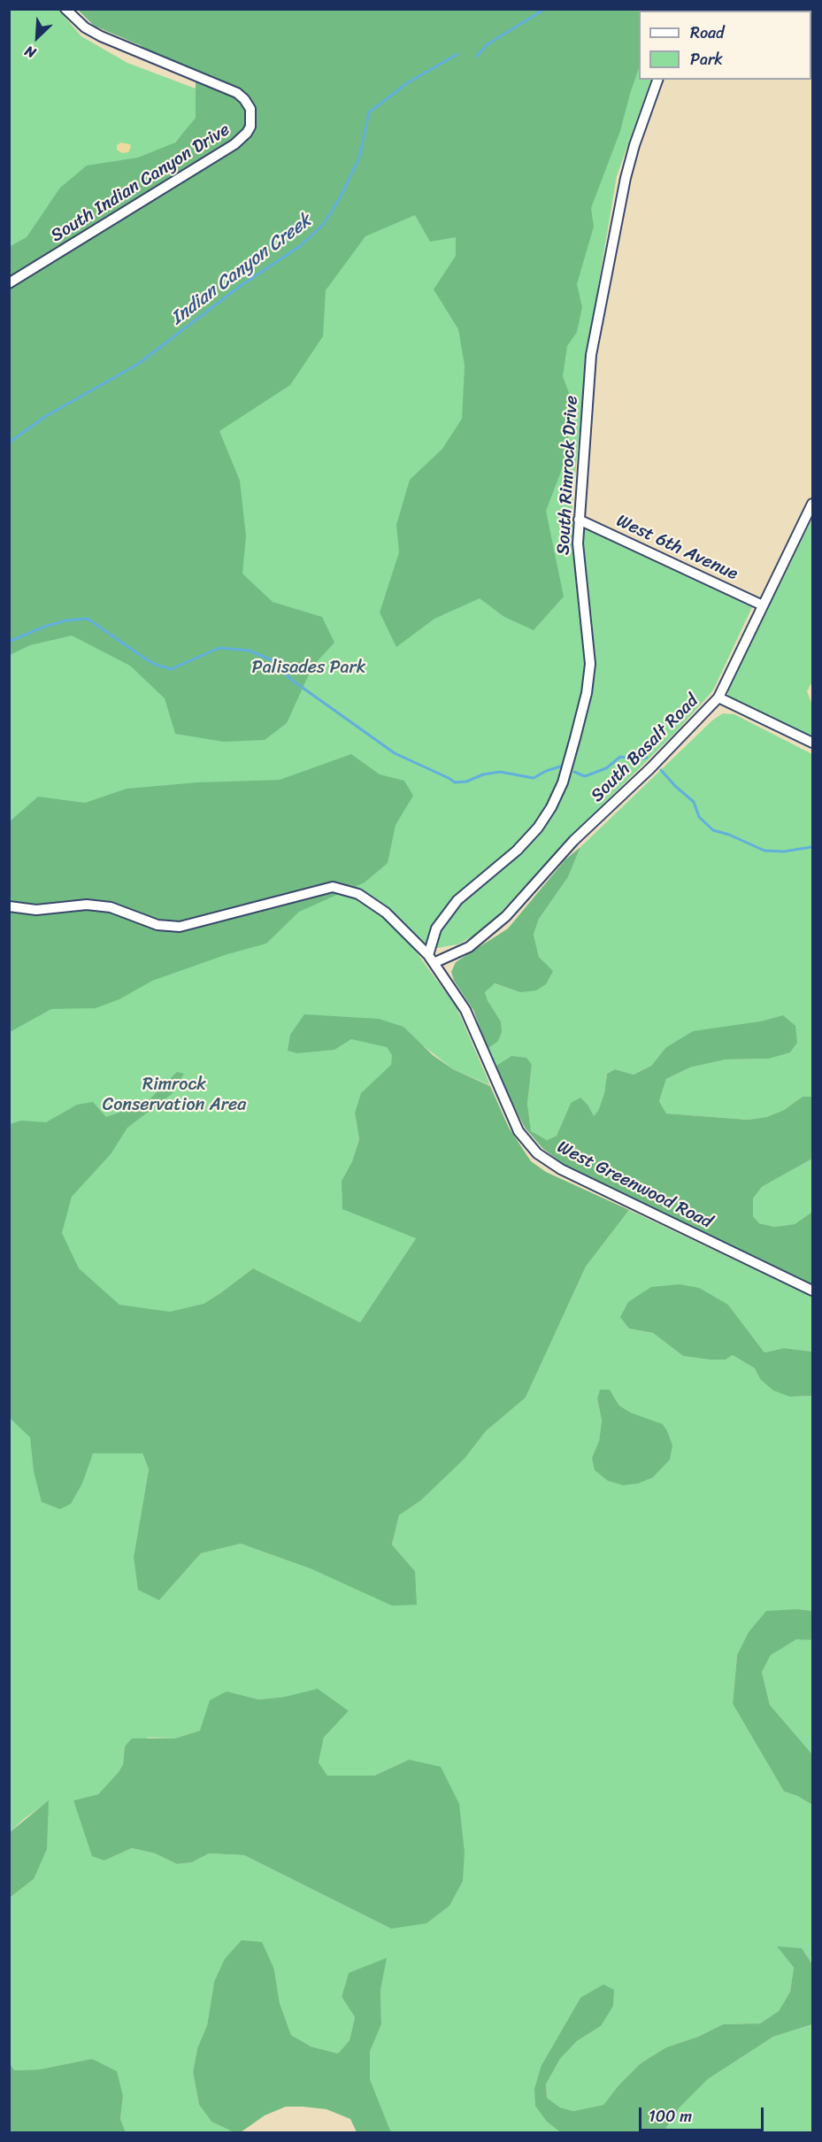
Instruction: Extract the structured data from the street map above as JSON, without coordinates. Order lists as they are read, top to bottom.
{
  "streets": {
    "street": [
      "South Indian Canyon Drive",
      "South Rimrock Drive",
      "West 6th Avenue",
      "South Basalt Road",
      "West Greenwood Road"
    ]
  },
  "crossings": [
    ["South Rimrock Drive", "West 6th Avenue"],
    ["South Rimrock Drive", "South Basalt Road"],
    ["South Rimrock Drive", "West Greenwood Road"],
    ["West 6th Avenue", "South Basalt Road"],
    ["South Basalt Road", "West Greenwood Road"]
  ],
  "water": ["Indian Canyon Creek"],
  "parks": ["Palisades Park", "Rimrock Conservation Area"],
  "legend": ["Road", "Park"],
  "scale_bar": "100 m",
  "north": "bottom left"
}
